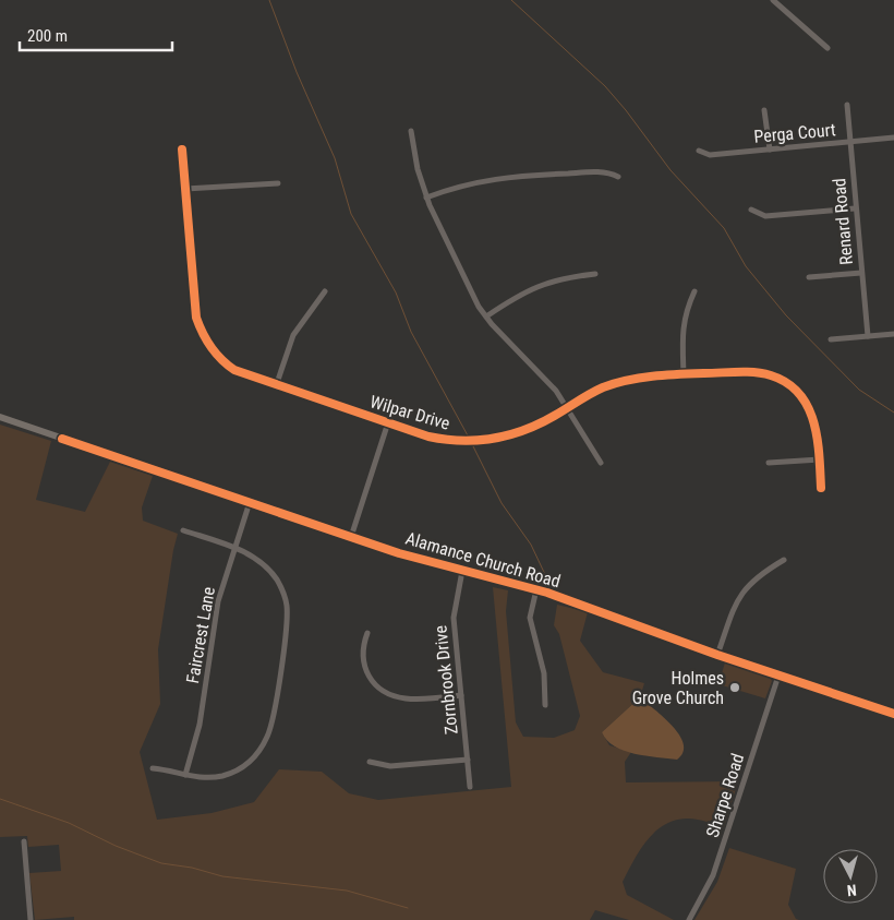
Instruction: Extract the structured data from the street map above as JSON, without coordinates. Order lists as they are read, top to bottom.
{
  "streets": {
    "main road": ["Alamance Church Road"],
    "street": [
      "Perga Court",
      "Renard Road",
      "Wilpar Drive",
      "Faircrest Lane",
      "Zornbrook Drive",
      "Sharpe Road"
    ]
  },
  "crossings": [
    ["Perga Court", "Renard Road"],
    ["Alamance Church Road", "Faircrest Lane"],
    ["Alamance Church Road", "Zornbrook Drive"],
    ["Alamance Church Road", "Sharpe Road"]
  ],
  "places": ["Holmes Grove Church"],
  "scale_bar": "200 m",
  "north": "bottom"
}
